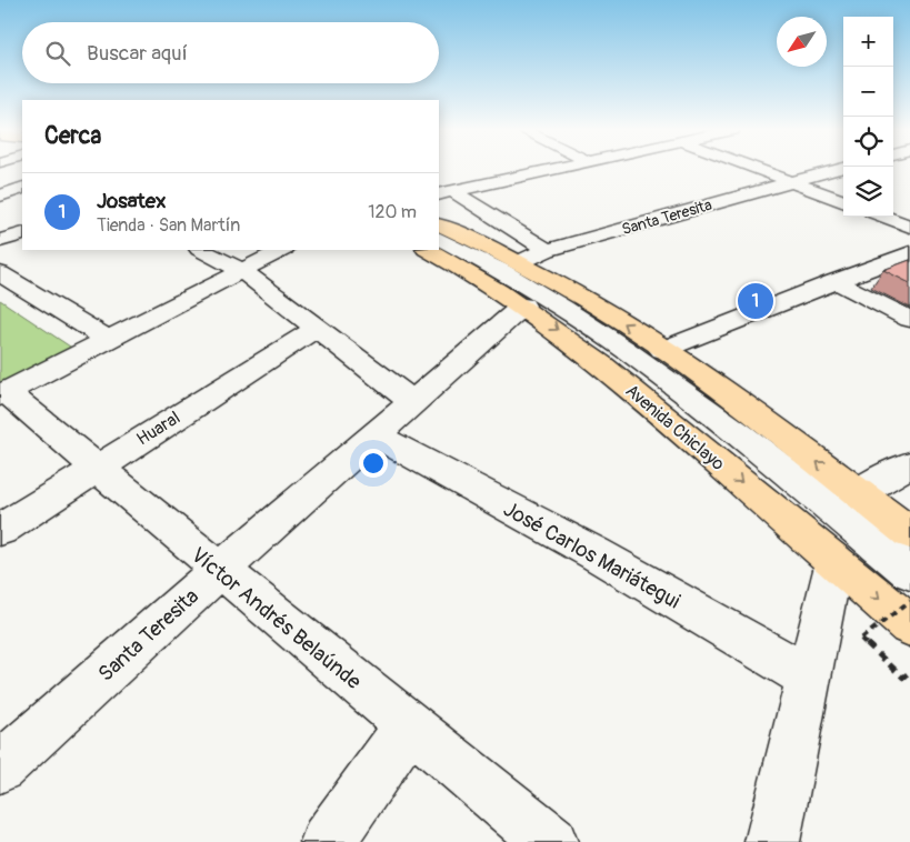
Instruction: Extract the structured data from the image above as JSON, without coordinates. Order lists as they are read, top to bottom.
{
  "streets": {
    "main road": ["Avenida Chiclayo"],
    "street": [
      "Santa Teresita",
      "Huaral",
      "José Carlos Mariátegui",
      "Víctor Andrés Belaúnde"
    ]
  },
  "crossings": [
    ["Santa Teresita", "Avenida Chiclayo"],
    ["Santa Teresita", "José Carlos Mariátegui"],
    ["Santa Teresita", "Víctor Andrés Belaúnde"],
    ["Huaral", "Víctor Andrés Belaúnde"]
  ],
  "north": "bottom left",
  "page": {
    "map_buttons": ["+", "−"],
    "search": "Buscar aquí",
    "heading": "Cerca",
    "list": [
      {
        "mark": "1",
        "name": "Josatex",
        "note": "Tienda · San Martín",
        "value": "120 m"
      }
    ],
    "pins": "1"
  }
}
